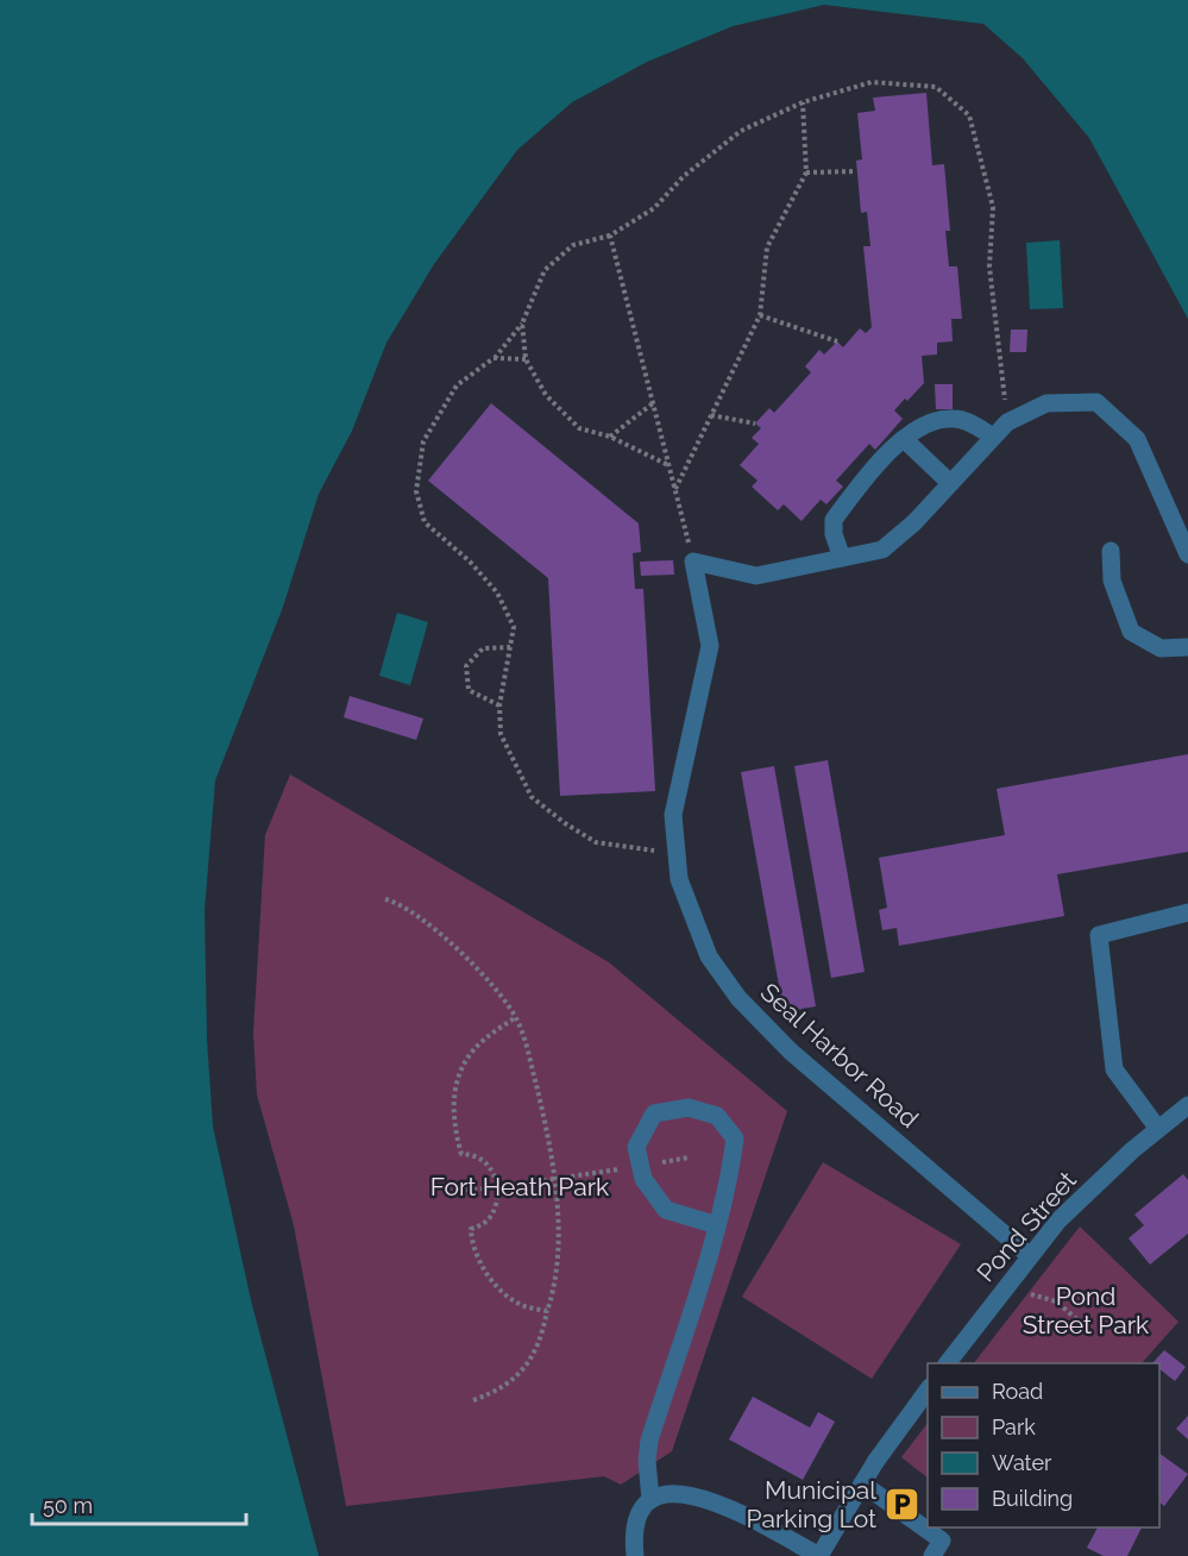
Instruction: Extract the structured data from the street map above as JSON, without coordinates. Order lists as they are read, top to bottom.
{
  "streets": {
    "street": ["Seal Harbor Road", "Pond Street"]
  },
  "crossings": [
    ["Seal Harbor Road", "Pond Street"]
  ],
  "parks": ["Fort Heath Park", "Pond Street Park"],
  "places": {
    "parking": ["Municipal Parking Lot"]
  },
  "legend": [
    "Road",
    "Park",
    "Water",
    "Building"
  ],
  "scale_bar": "50 m"
}
